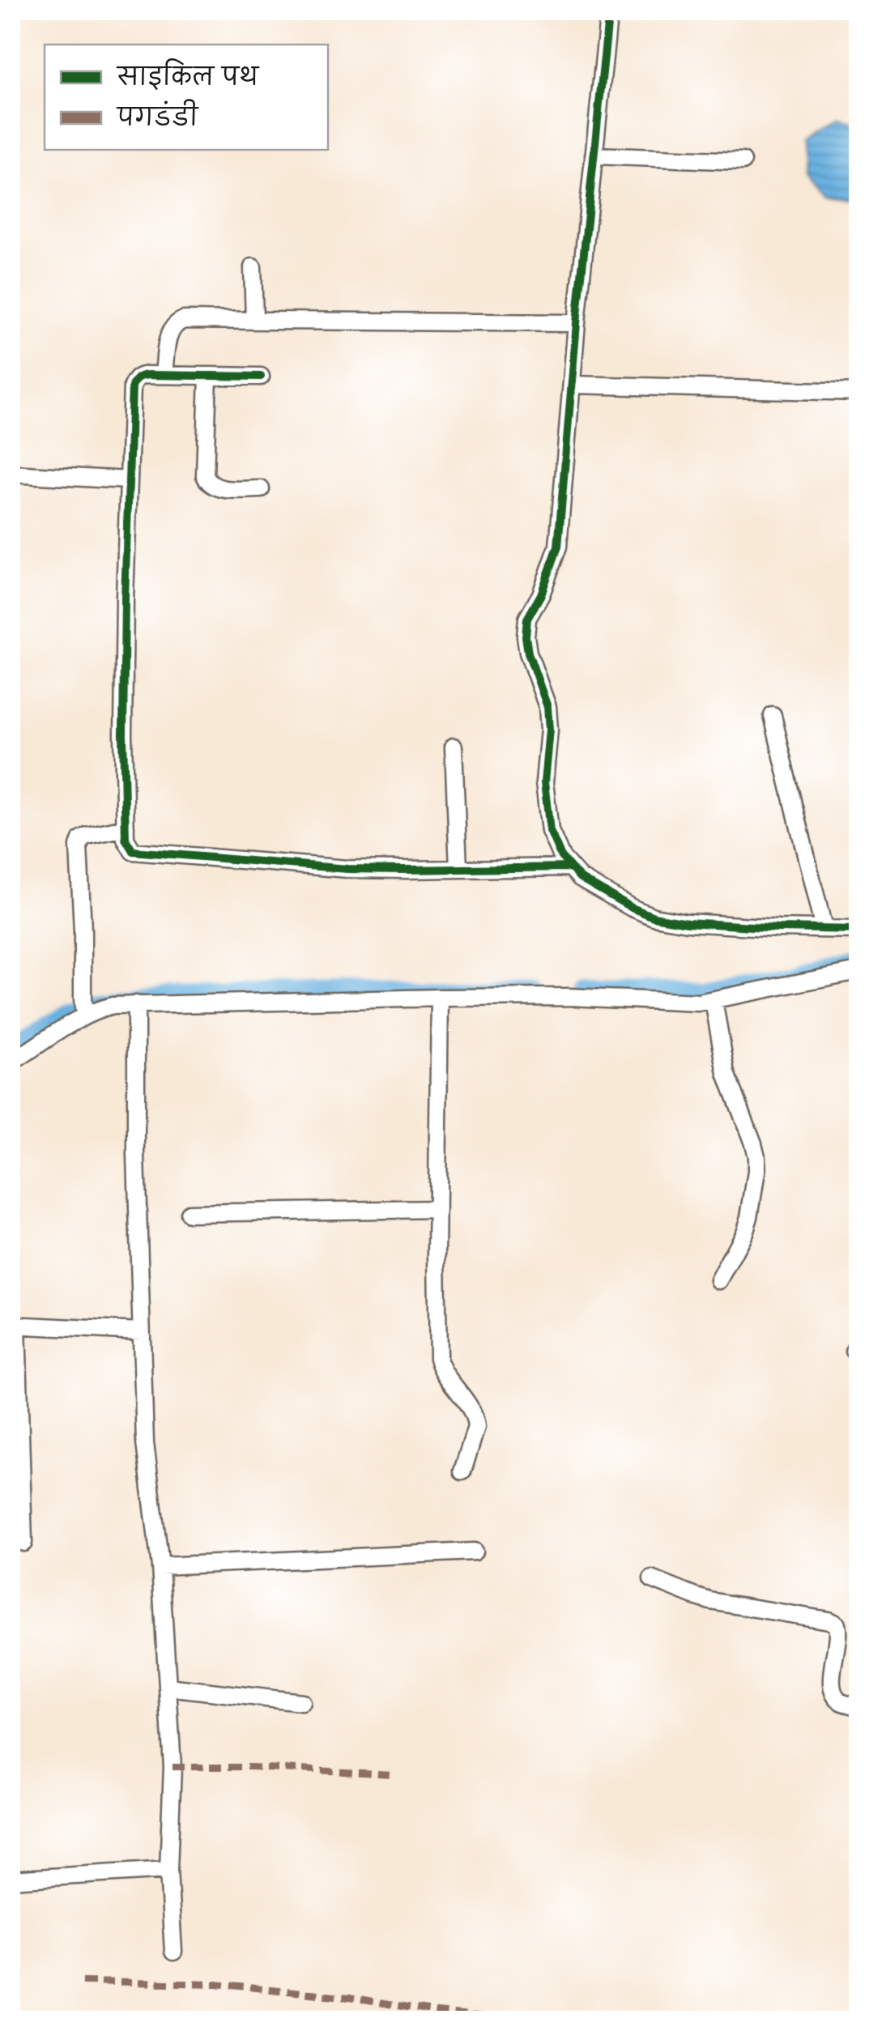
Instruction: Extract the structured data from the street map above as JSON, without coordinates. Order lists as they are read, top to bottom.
{
  "legend": ["साइकिल पथ", "पगडंडी"]
}
